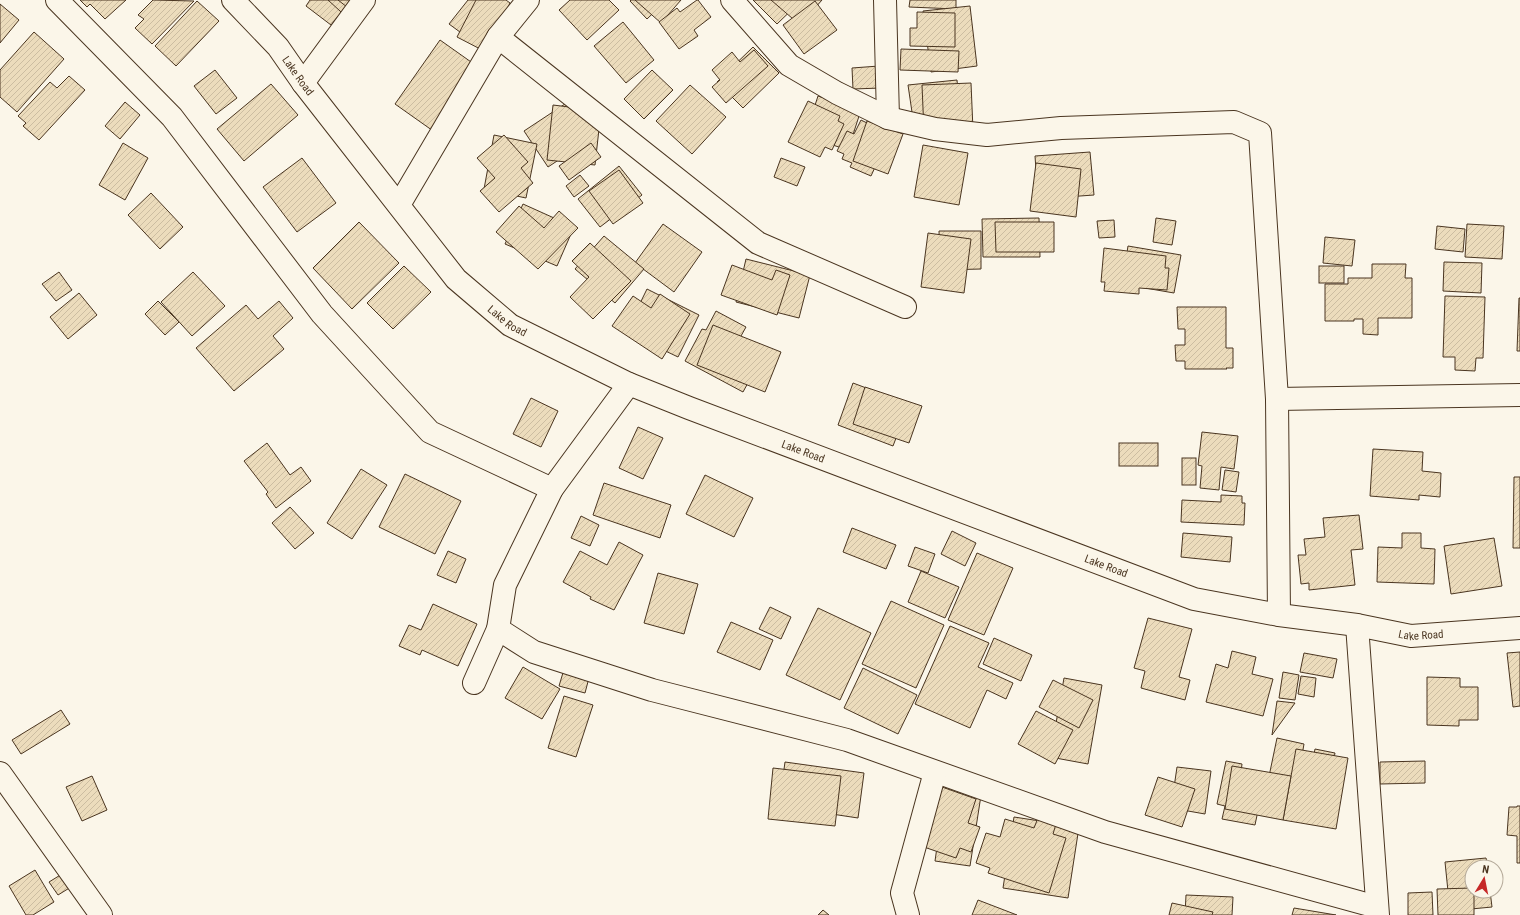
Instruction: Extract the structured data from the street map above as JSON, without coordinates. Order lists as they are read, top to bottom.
{
  "streets": {
    "street": ["Lake Road"]
  },
  "north": "top"
}
